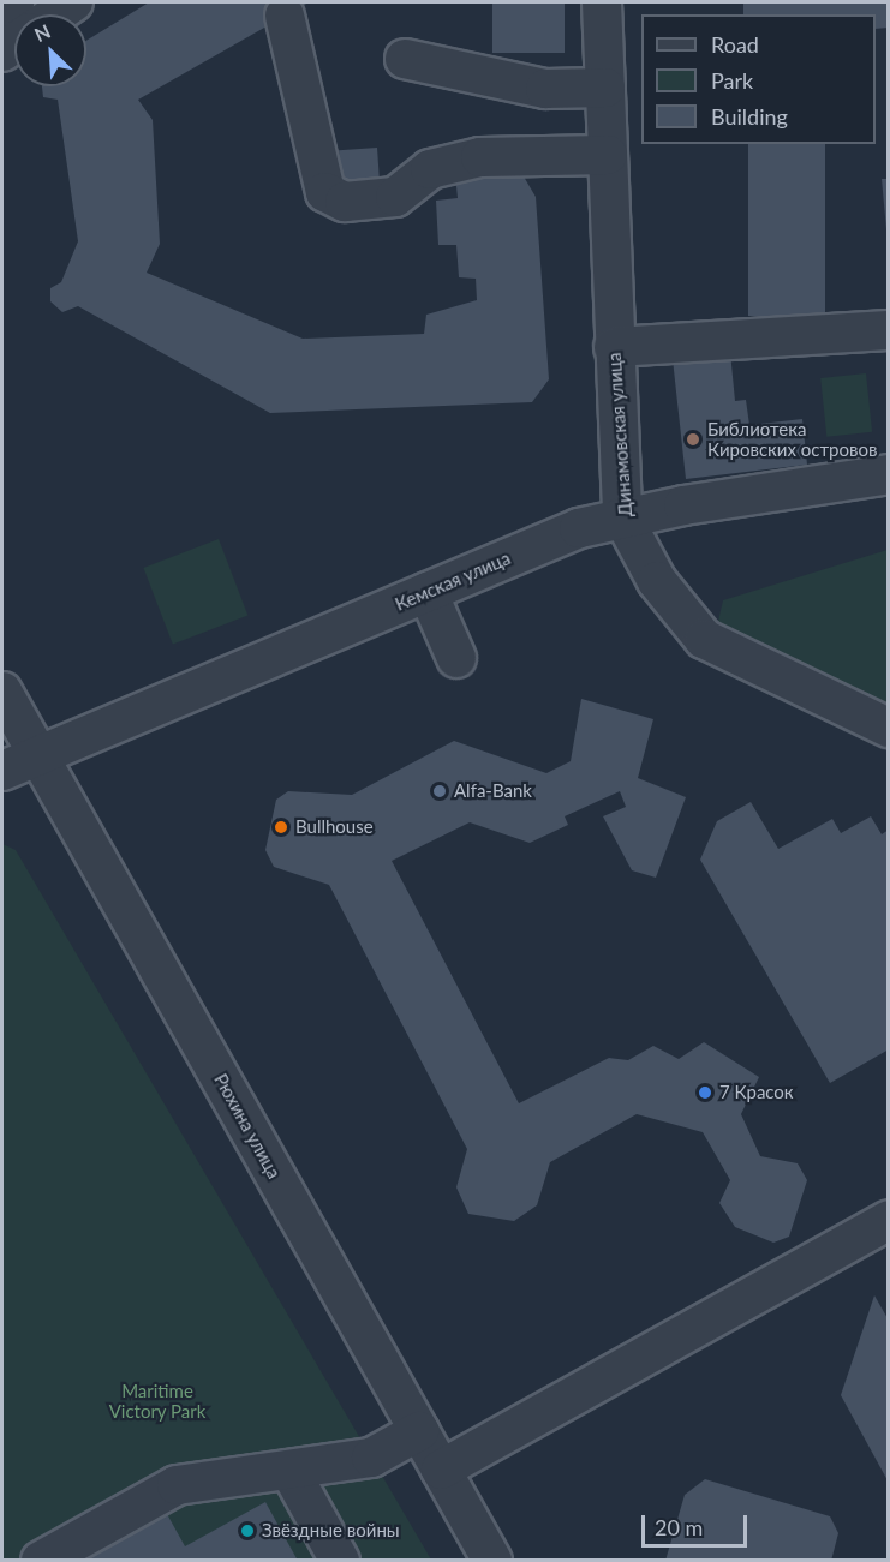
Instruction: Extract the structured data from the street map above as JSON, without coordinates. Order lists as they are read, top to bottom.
{
  "streets": {
    "street": ["Динамовская улица", "Кемская улица", "Рюхина улица"]
  },
  "crossings": [
    ["Динамовская улица", "Кемская улица"],
    ["Кемская улица", "Рюхина улица"]
  ],
  "parks": ["Maritime Victory Park"],
  "places": [
    "Библиотека Кировских островов",
    "Alfa-Bank",
    "Bullhouse",
    "7 Красок",
    "Звёздные войны"
  ],
  "legend": ["Road", "Park", "Building"],
  "scale_bar": "20 m",
  "north": "top left"
}
